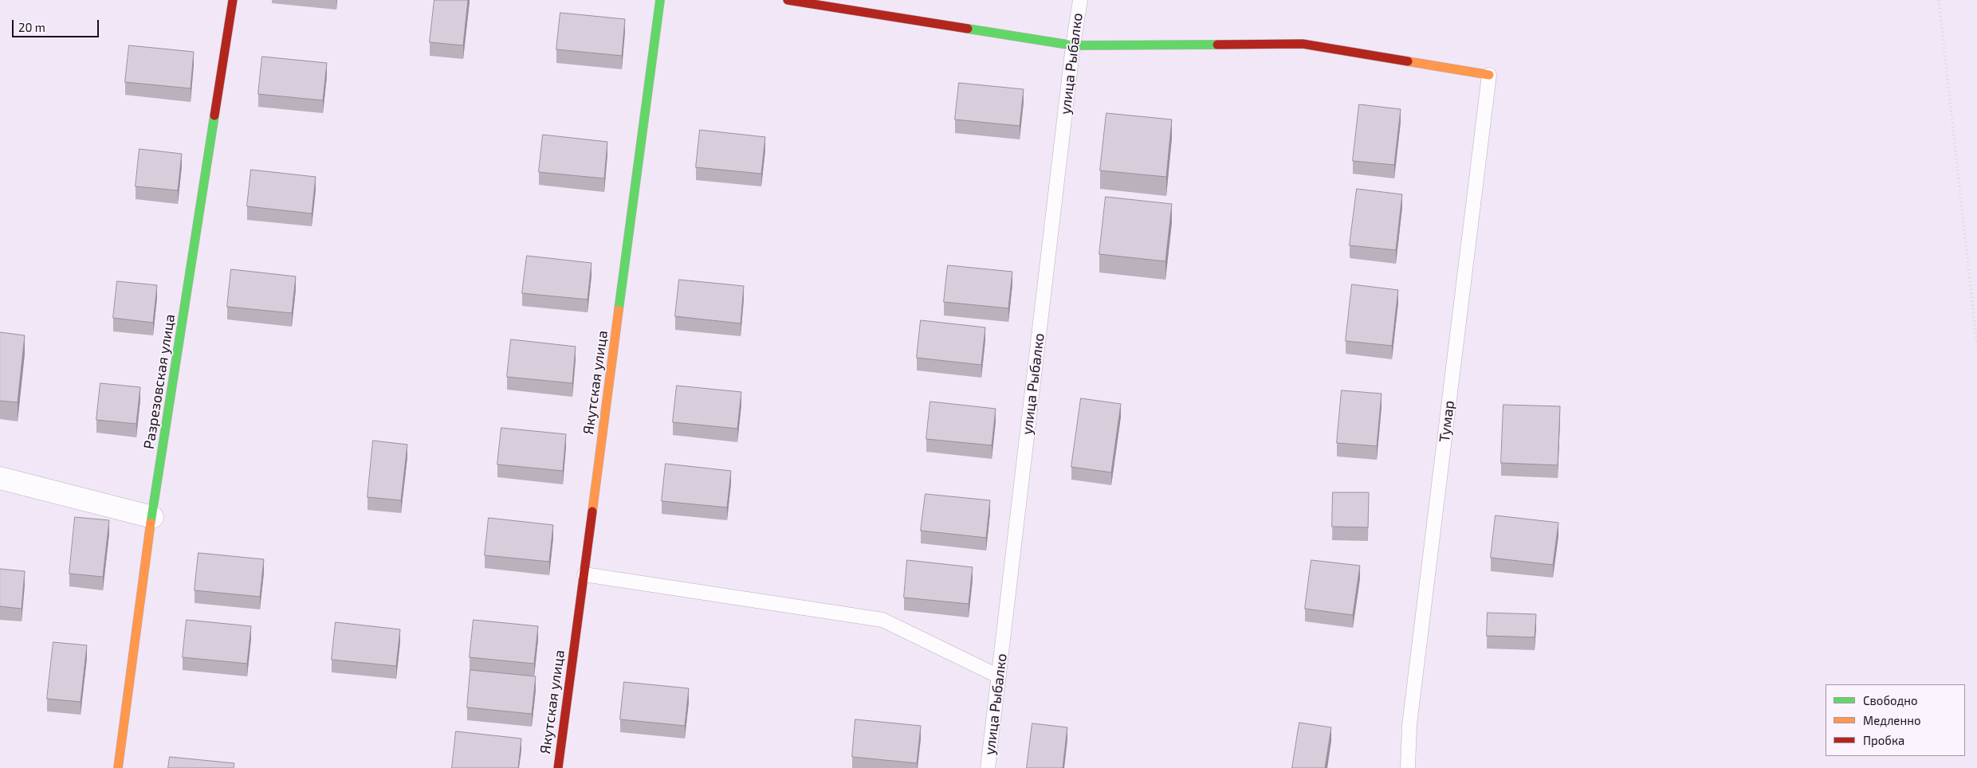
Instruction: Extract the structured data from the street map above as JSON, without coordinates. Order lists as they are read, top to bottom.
{
  "streets": {
    "street": ["Разрезовская улица", "Якутская улица"],
    "lane": ["улица Рыбалко", "Тумар"]
  },
  "legend": ["Свободно", "Медленно", "Пробка"],
  "scale_bar": "20 m"
}
